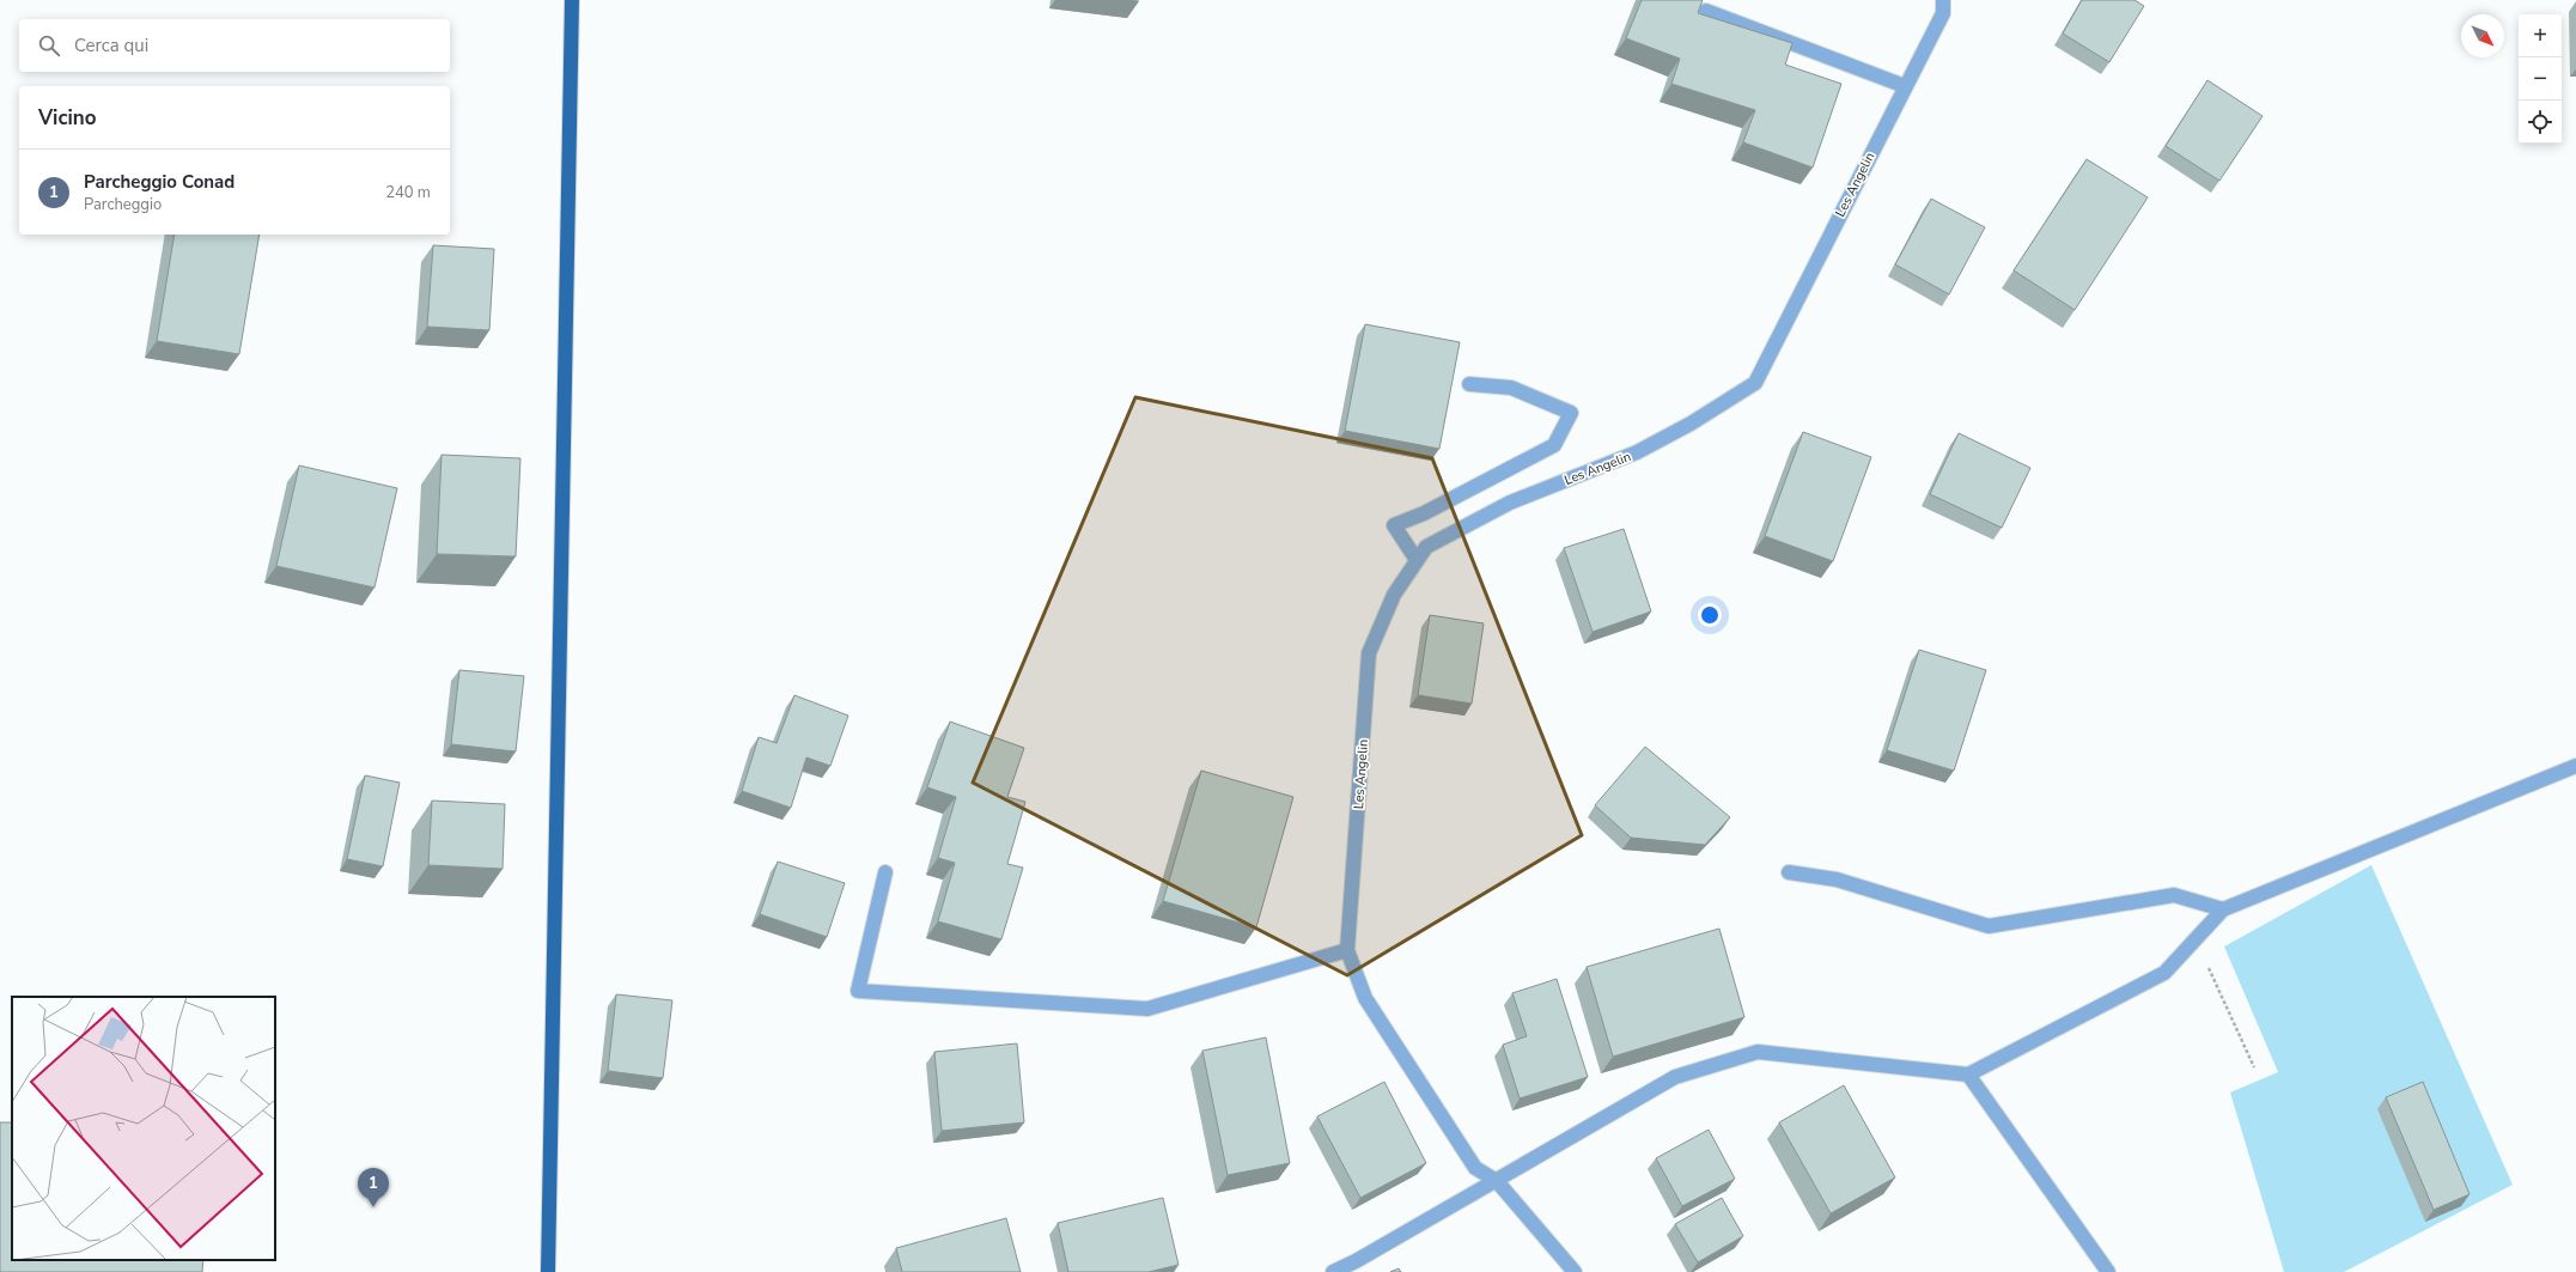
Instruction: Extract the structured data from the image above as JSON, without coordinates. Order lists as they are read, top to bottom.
{
  "streets": {
    "street": ["Les Angelin"]
  },
  "north": "bottom right",
  "page": {
    "map_buttons": ["+", "−"],
    "search": "Cerca qui",
    "heading": "Vicino",
    "list": [
      {
        "mark": "1",
        "name": "Parcheggio Conad",
        "note": "Parcheggio",
        "value": "240 m"
      }
    ],
    "pins": "1"
  }
}
